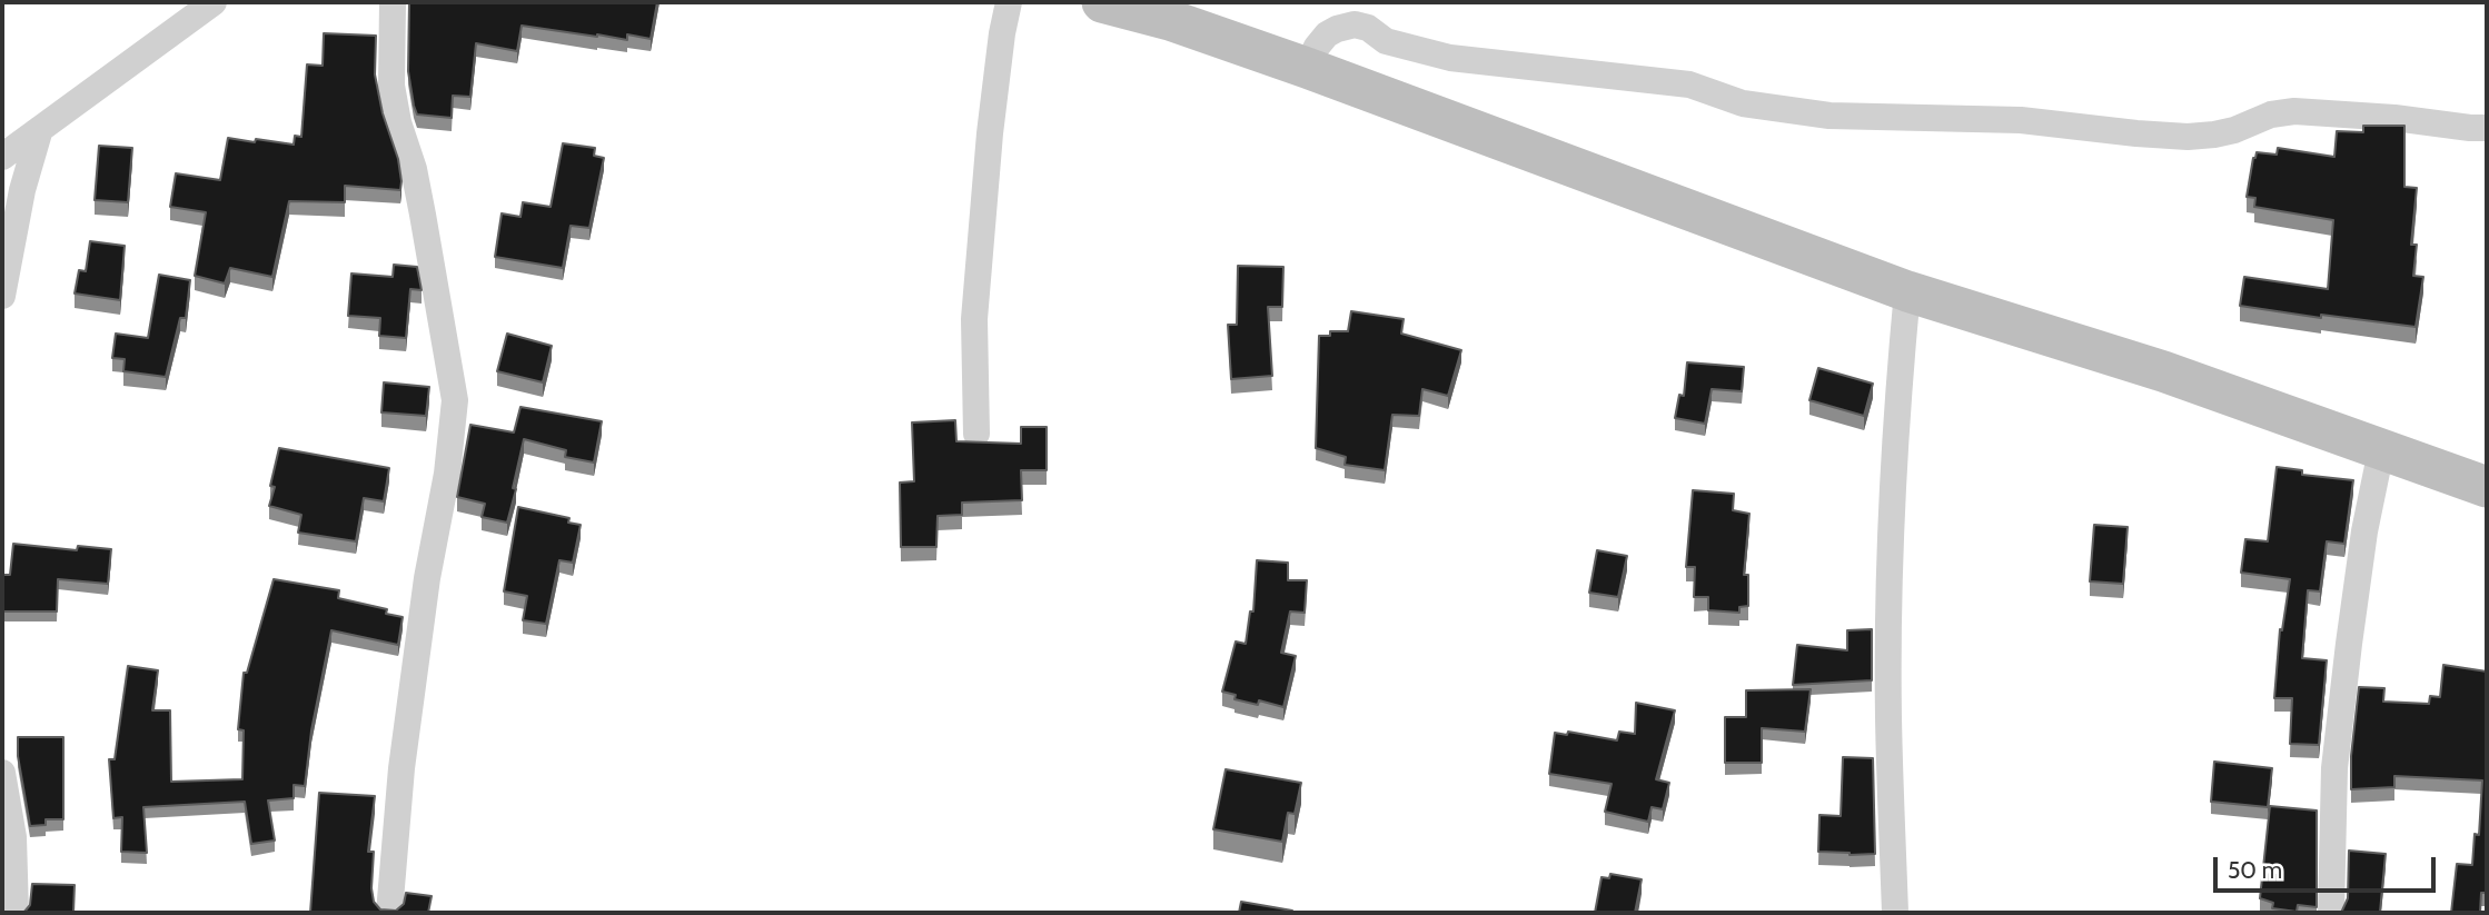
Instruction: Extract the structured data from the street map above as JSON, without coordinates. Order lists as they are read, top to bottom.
{
  "scale_bar": "50 m"
}
